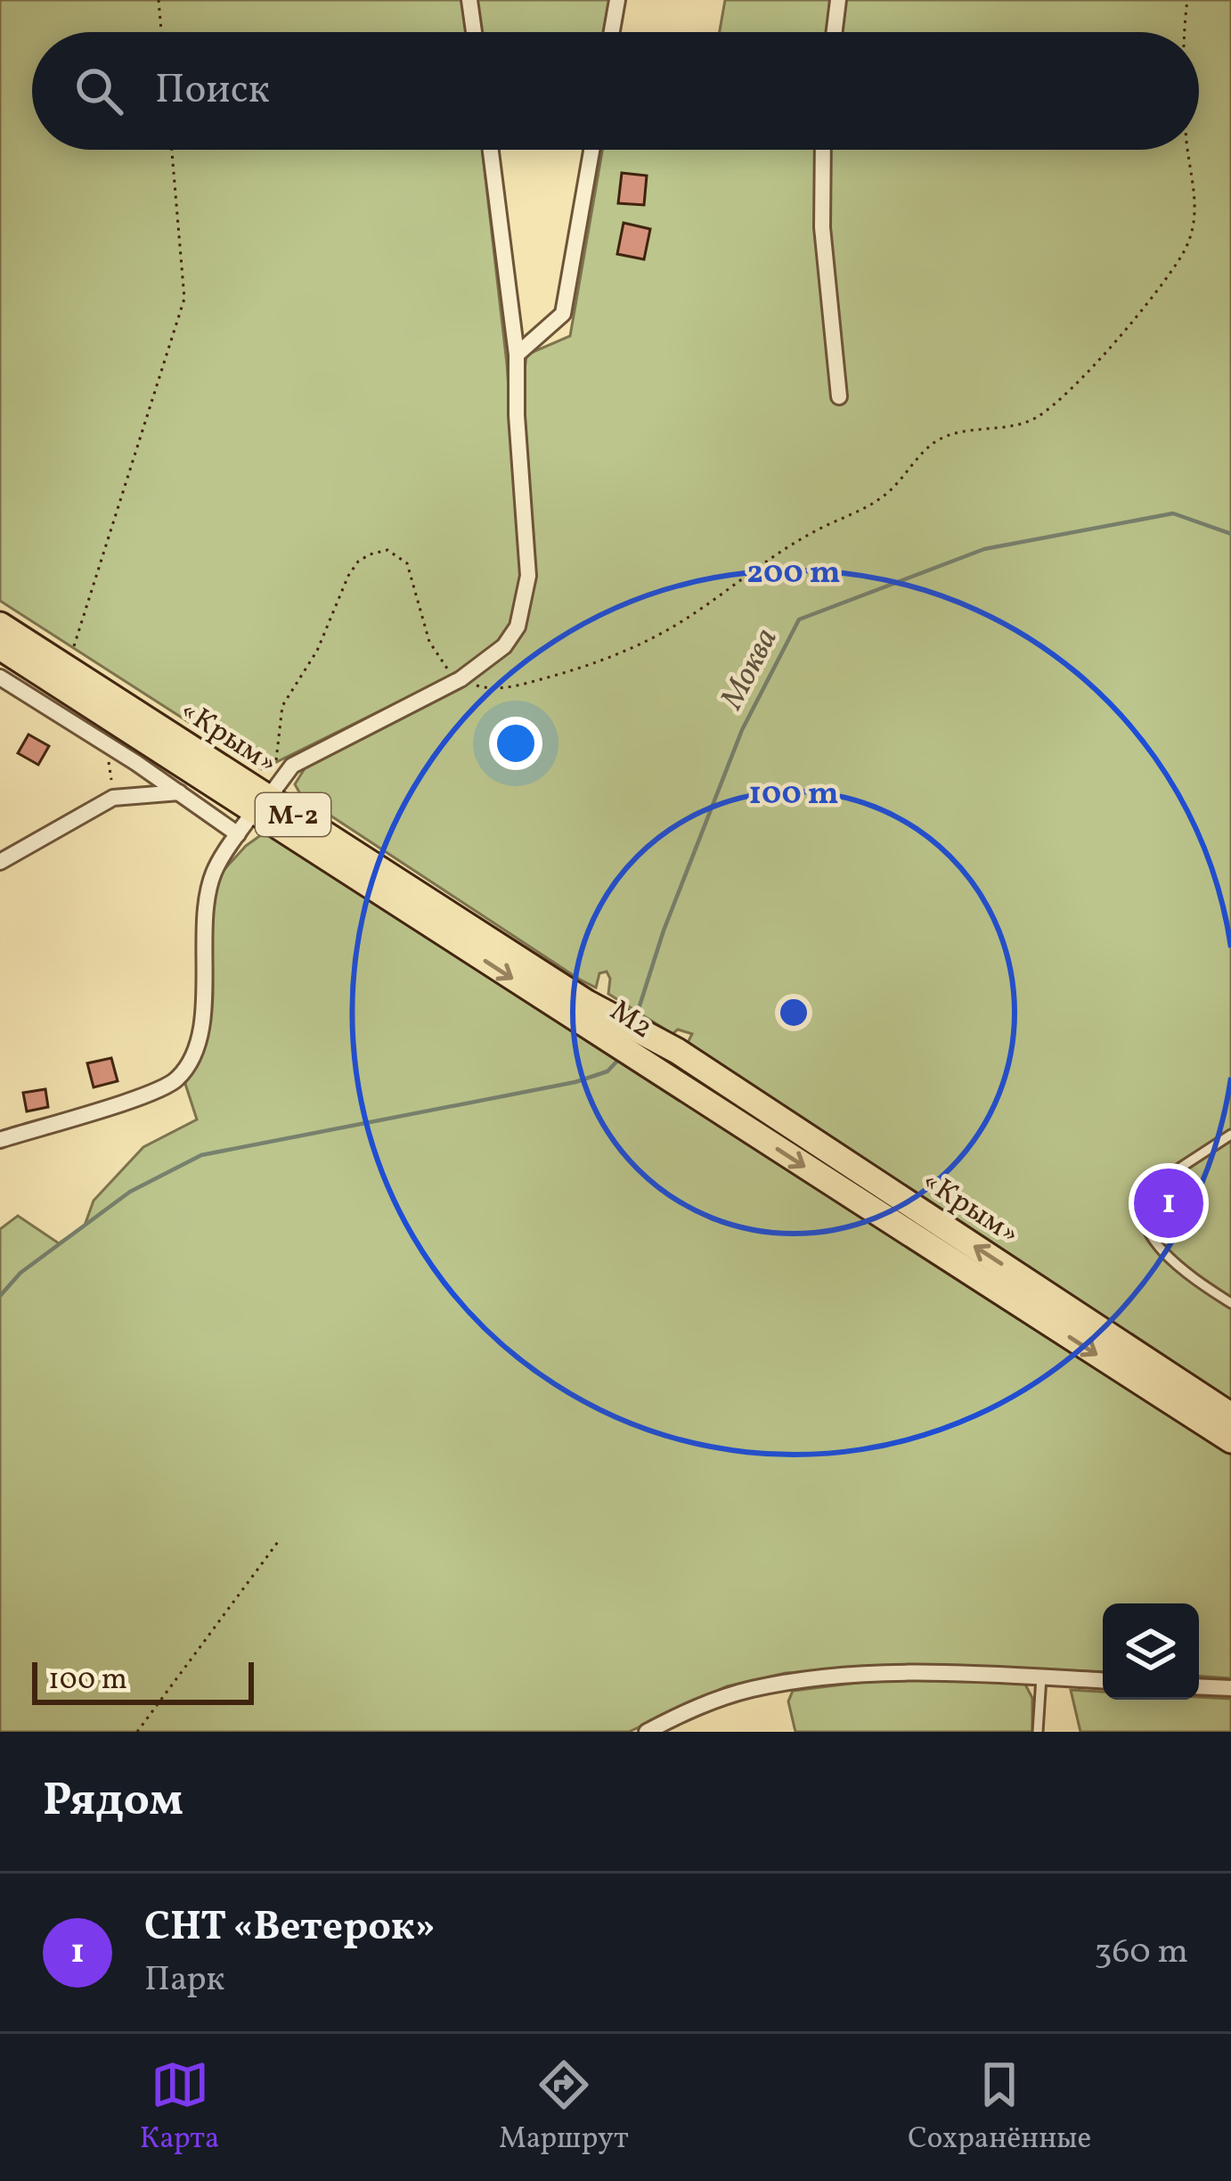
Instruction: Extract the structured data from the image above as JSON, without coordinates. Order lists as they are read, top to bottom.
{
  "streets": {
    "highway": ["«Крым»", "М-2", "М2"]
  },
  "one_way": ["«Крым»", "М2"],
  "water": ["Моква"],
  "scale_bar": "100 m",
  "page": {
    "search": "Поиск",
    "pins": "1",
    "scale": "100 m",
    "heading": "Рядом",
    "list": [
      {
        "mark": "1",
        "name": "СНТ «Ветерок»",
        "note": "Парк",
        "value": "360 m"
      }
    ],
    "nav": ["Карта", "Маршрут", "Сохранённые"]
  },
  "rings": ["200 m", "100 m"]
}
